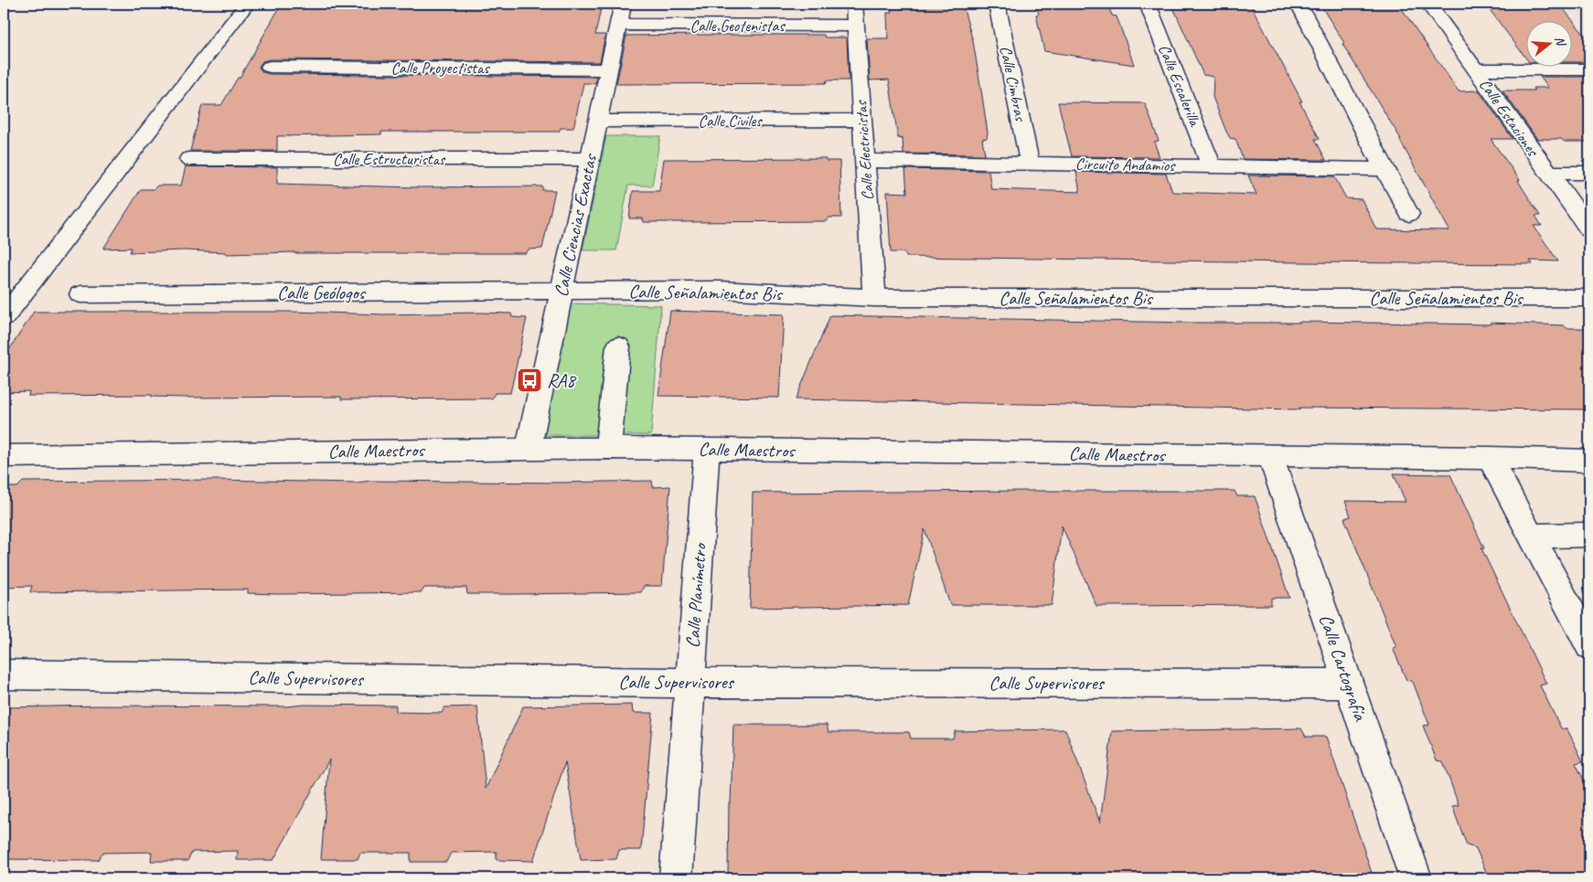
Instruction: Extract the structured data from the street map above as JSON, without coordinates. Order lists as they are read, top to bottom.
{
  "streets": {
    "street": [
      "Calle Geotenistas",
      "Calle Proyectistas",
      "Calle Cimbras",
      "Calle Escalerilla",
      "Calle Estaciones",
      "Calle Civiles",
      "Calle Electricistas",
      "Calle Estructuristas",
      "Circuito Andamios",
      "Calle Ciencias Exactas",
      "Calle Geólogos",
      "Calle Señalamientos Bis",
      "Calle Maestros",
      "Calle Planímetro",
      "Calle Cartografía",
      "Calle Supervisores"
    ]
  },
  "crossings": [
    ["Calle Geotenistas", "Calle Electricistas"],
    ["Calle Geotenistas", "Calle Ciencias Exactas"],
    ["Calle Proyectistas", "Calle Ciencias Exactas"],
    ["Calle Cimbras", "Circuito Andamios"],
    ["Calle Escalerilla", "Circuito Andamios"],
    ["Calle Civiles", "Calle Electricistas"],
    ["Calle Civiles", "Calle Ciencias Exactas"],
    ["Calle Electricistas", "Circuito Andamios"],
    ["Calle Electricistas", "Calle Señalamientos Bis"],
    ["Calle Estructuristas", "Calle Ciencias Exactas"],
    ["Calle Ciencias Exactas", "Calle Geólogos"],
    ["Calle Ciencias Exactas", "Calle Señalamientos Bis"],
    ["Calle Ciencias Exactas", "Calle Maestros"],
    ["Calle Geólogos", "Calle Señalamientos Bis"],
    ["Calle Maestros", "Calle Planímetro"],
    ["Calle Maestros", "Calle Cartografía"],
    ["Calle Planímetro", "Calle Supervisores"],
    ["Calle Cartografía", "Calle Supervisores"]
  ],
  "places": {
    "bus stop": ["RA8"]
  },
  "north": "right"
}
